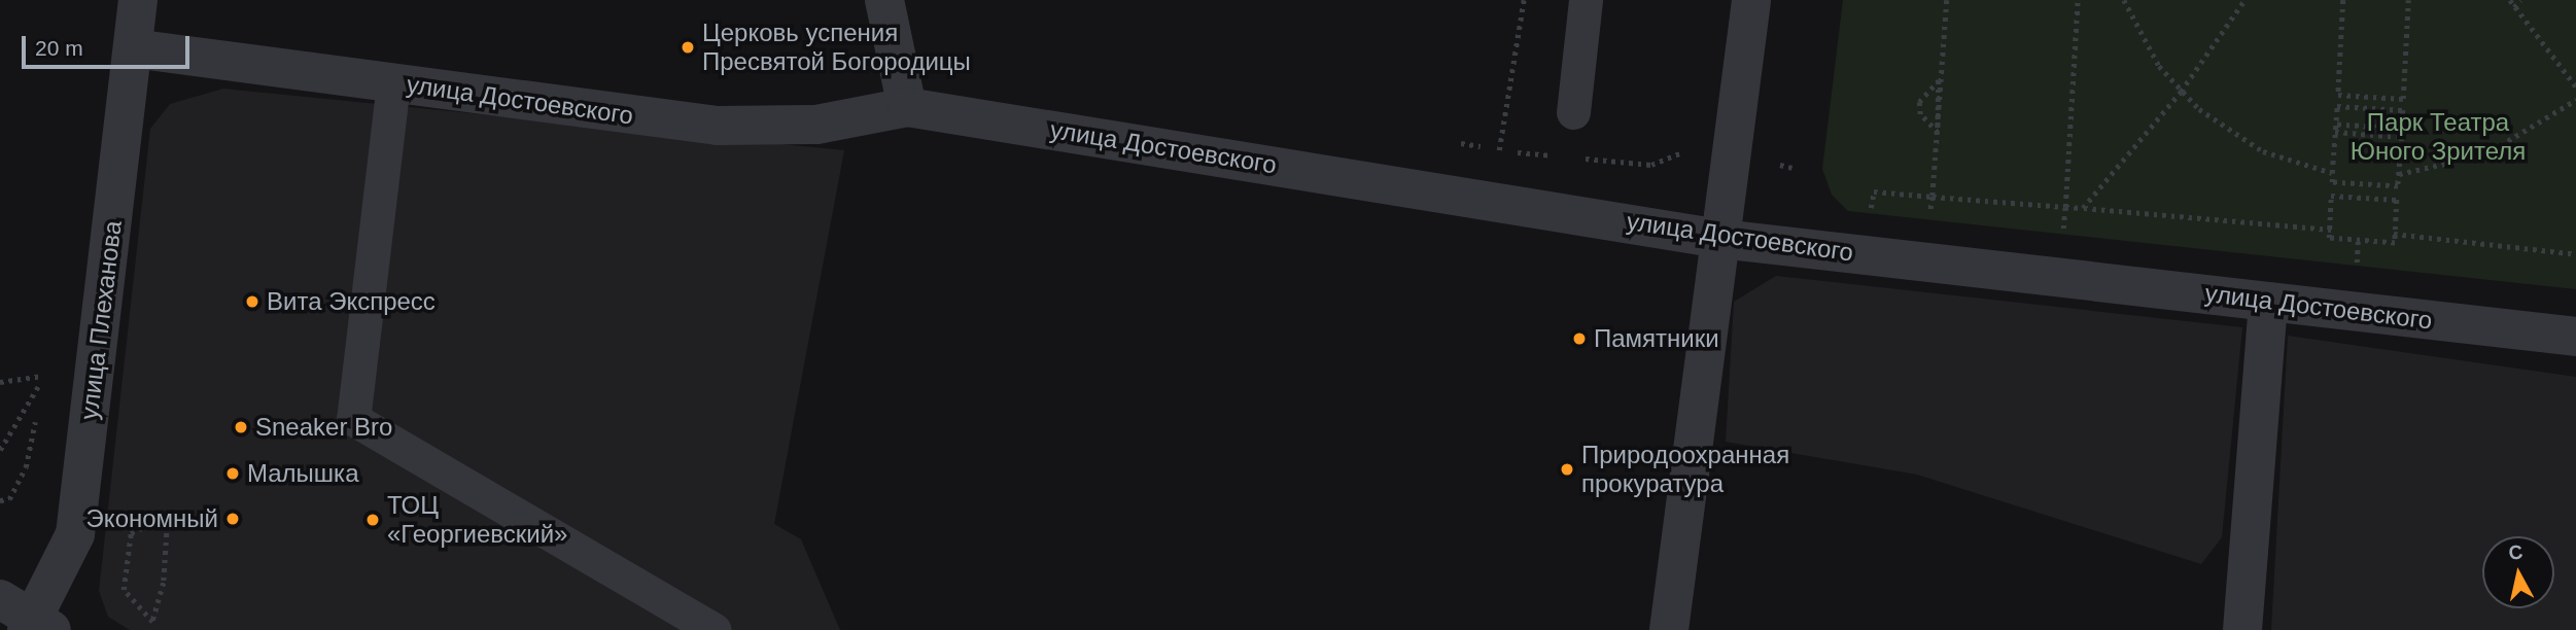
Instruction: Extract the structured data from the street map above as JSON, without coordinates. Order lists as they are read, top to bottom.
{
  "streets": {
    "street": ["улица Достоевского", "улица Плеханова"]
  },
  "crossings": [
    ["улица Достоевского", "улица Плеханова"]
  ],
  "parks": ["Парк Театра Юного Зрителя"],
  "places": [
    "Церковь успения Пресвятой Богородицы",
    "Вита Экспресс",
    "Памятники",
    "Sneaker Bro",
    "Природоохранная прокуратура",
    "Малышка",
    "Экономный",
    "ТОЦ «Георгиевский»"
  ],
  "scale_bar": "20 m",
  "north": "top"
}
